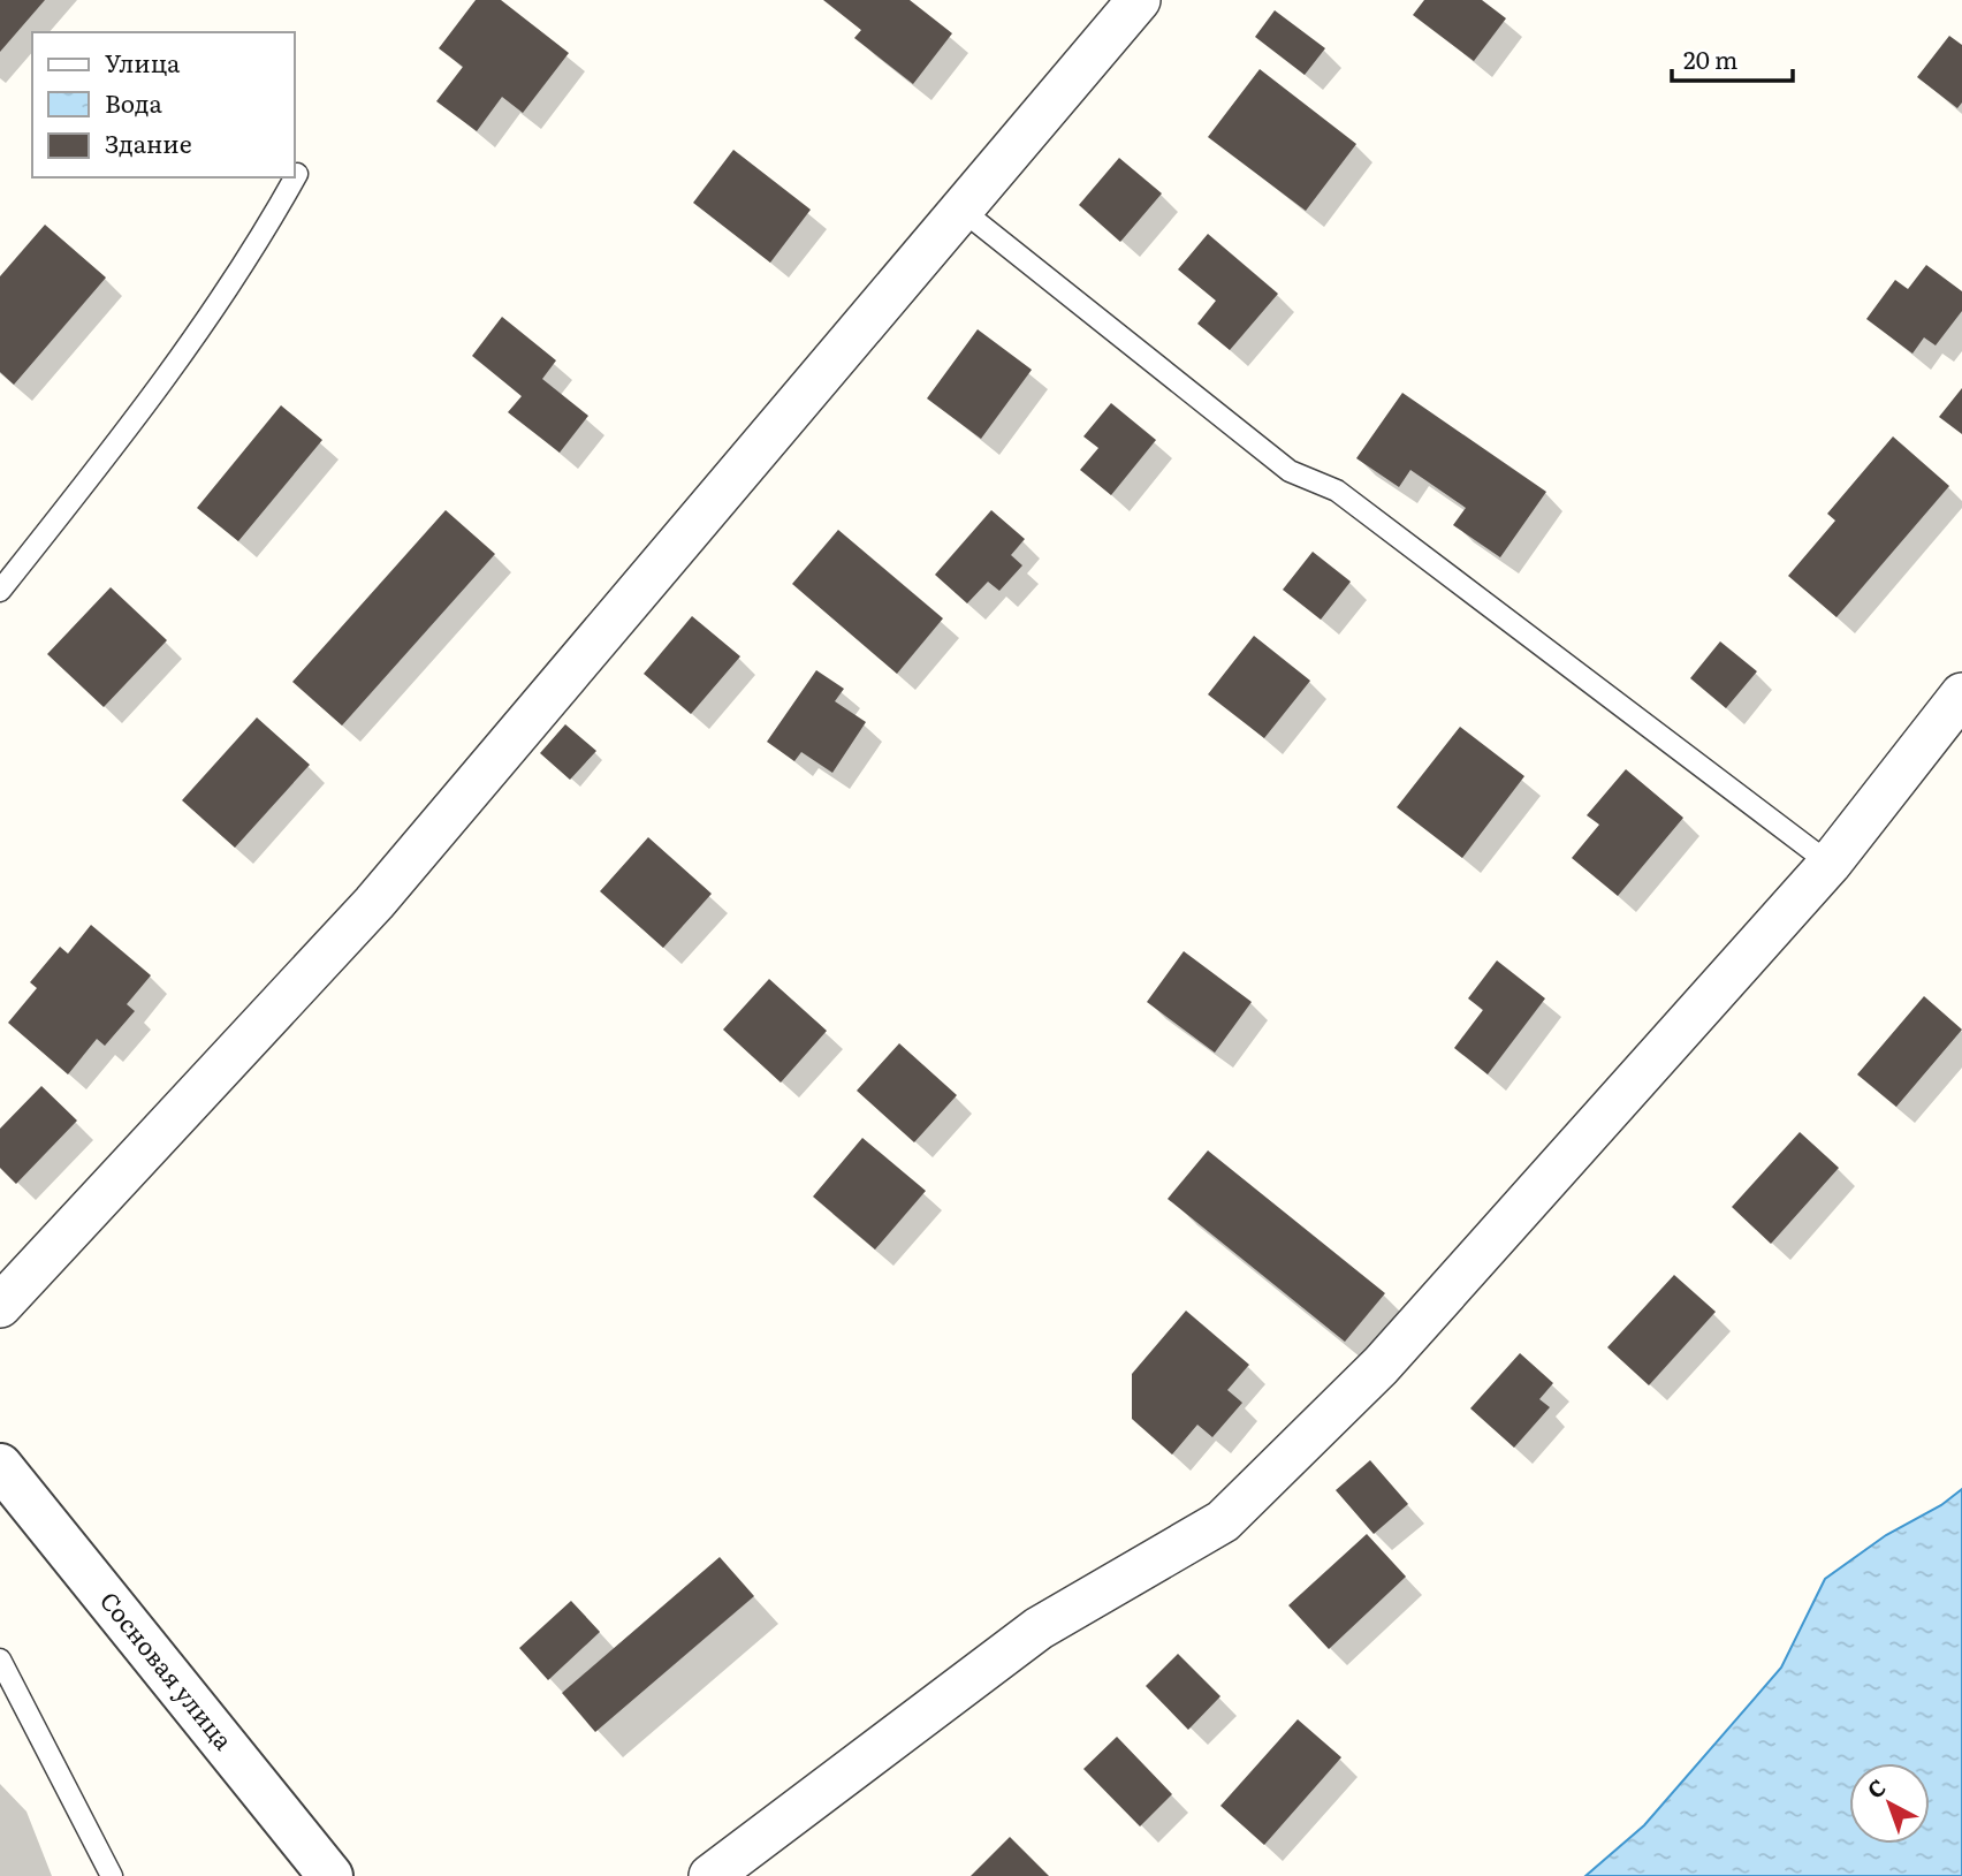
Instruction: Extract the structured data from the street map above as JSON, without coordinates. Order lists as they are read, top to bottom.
{
  "streets": {
    "street": ["Сосновая улица"]
  },
  "legend": ["Улица", "Вода", "Здание"],
  "scale_bar": "20 m",
  "north": "top left"
}
